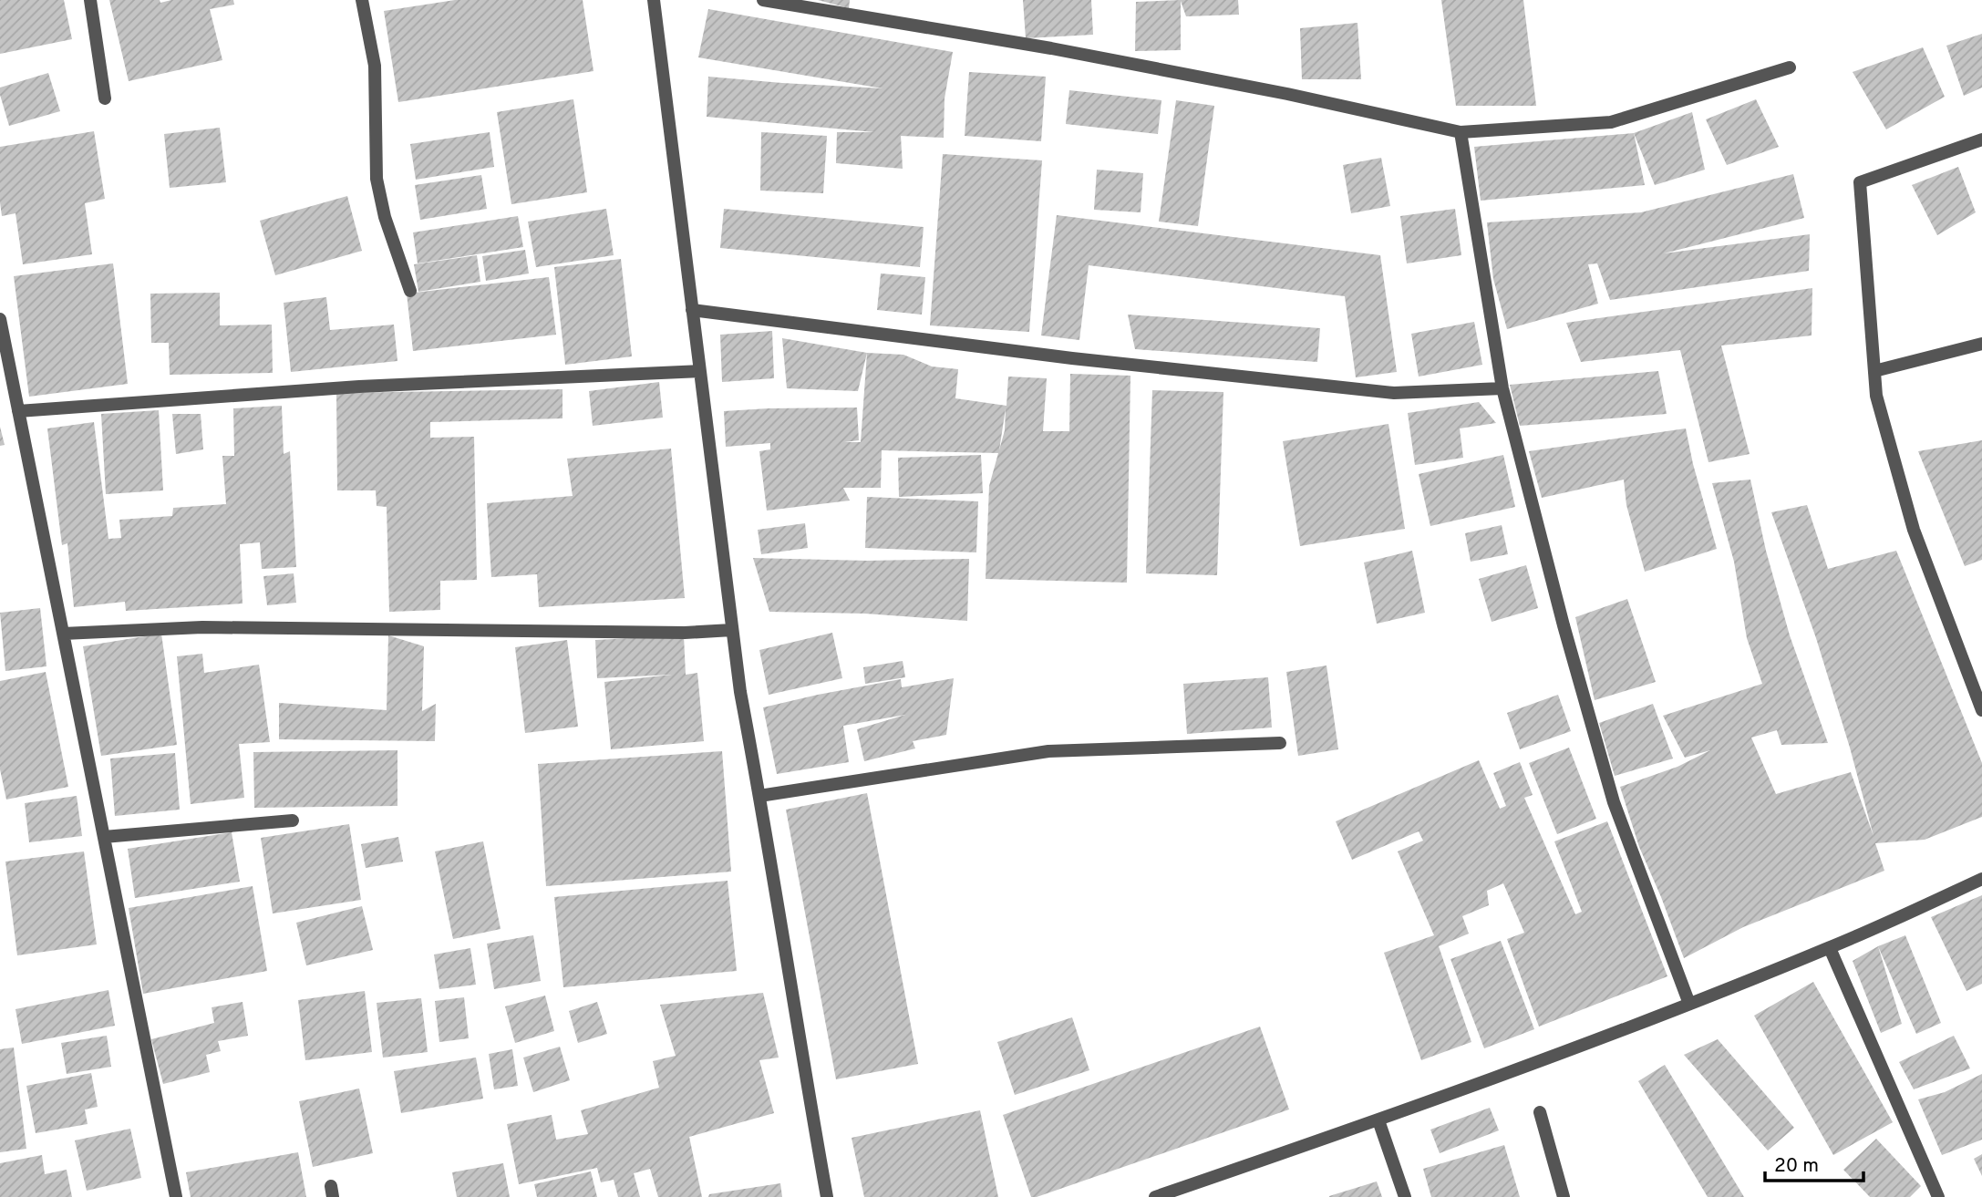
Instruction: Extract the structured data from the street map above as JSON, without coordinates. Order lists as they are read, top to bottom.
{
  "scale_bar": "20 m"
}
